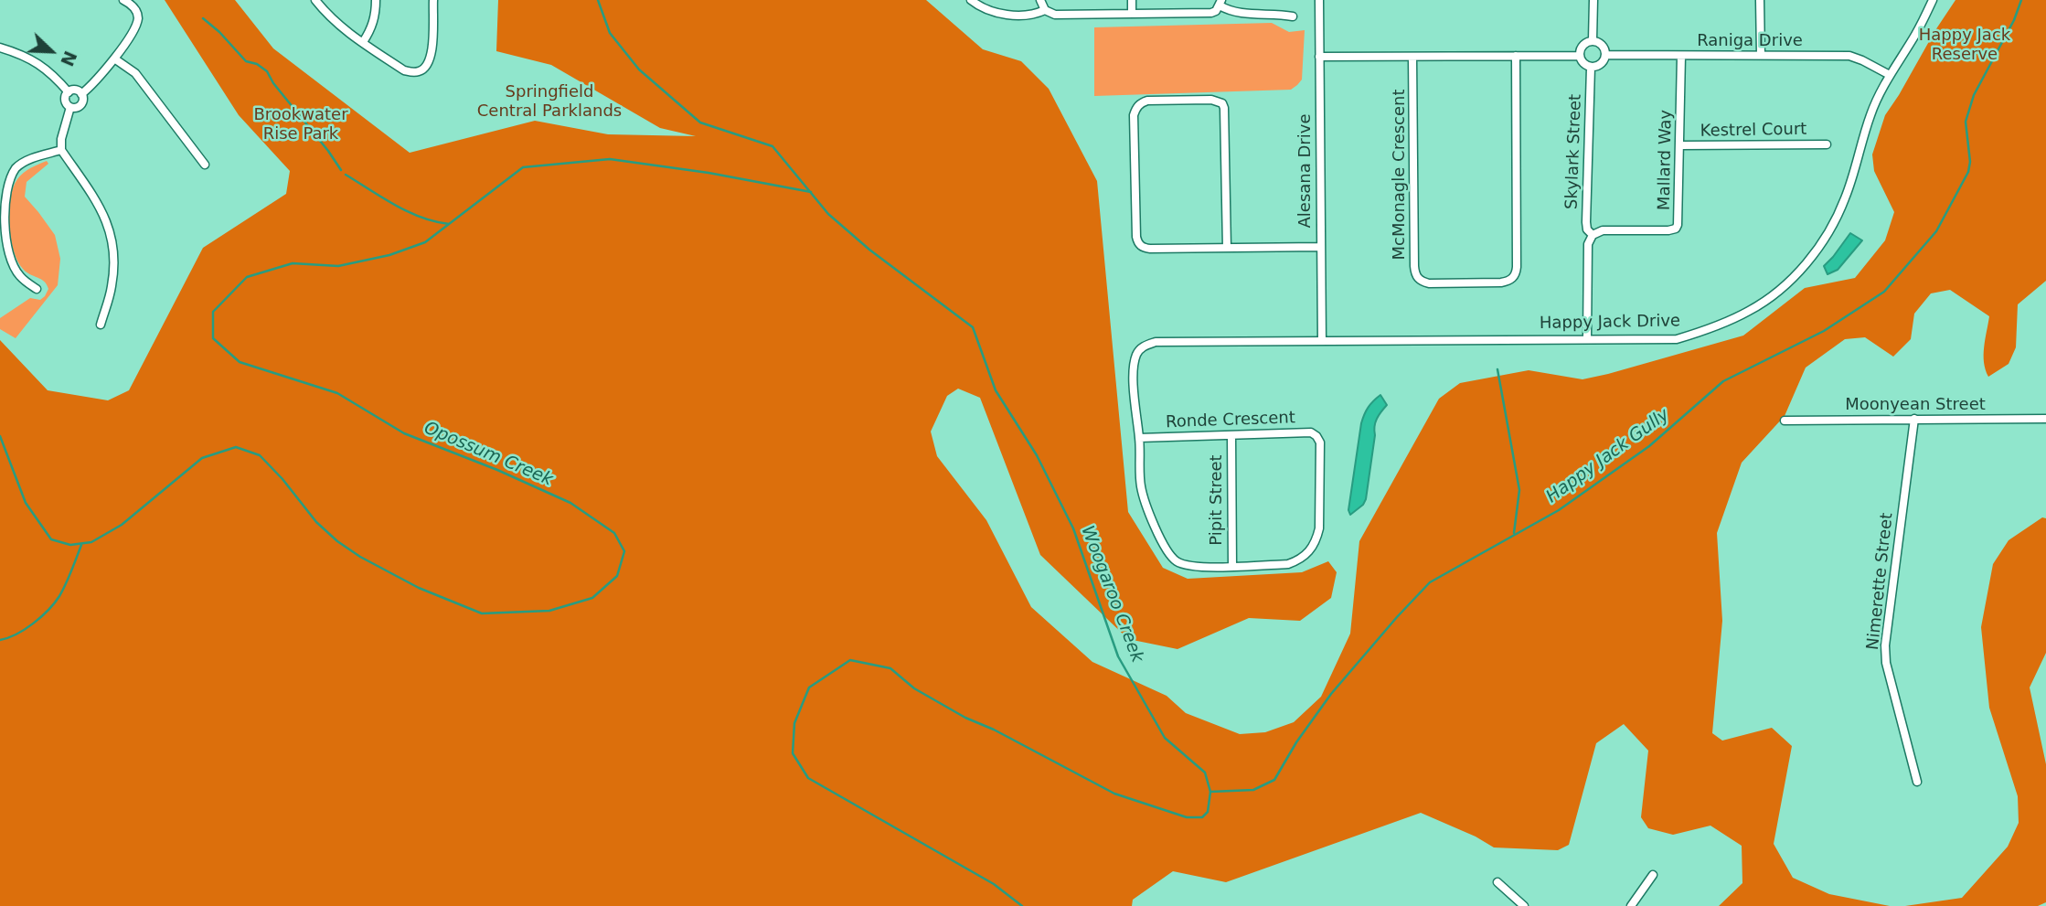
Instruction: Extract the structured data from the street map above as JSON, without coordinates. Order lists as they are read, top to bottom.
{
  "streets": {
    "street": [
      "Raniga Drive",
      "Kestrel Court",
      "Skylark Street",
      "Mallard Way",
      "Alesana Drive",
      "McMonagle Crescent",
      "Happy Jack Drive",
      "Moonyean Street",
      "Ronde Crescent",
      "Pipit Street",
      "Nimerette Street"
    ]
  },
  "crossings": [
    ["Raniga Drive", "Skylark Street"],
    ["Raniga Drive", "Mallard Way"],
    ["Raniga Drive", "Happy Jack Drive"],
    ["Kestrel Court", "Mallard Way"],
    ["Skylark Street", "Mallard Way"],
    ["Alesana Drive", "Happy Jack Drive"],
    ["Happy Jack Drive", "Ronde Crescent"],
    ["Moonyean Street", "Nimerette Street"],
    ["Ronde Crescent", "Pipit Street"]
  ],
  "water": ["Opossum Creek", "Happy Jack Gully", "Woogaroo Creek"],
  "parks": ["Happy Jack Reserve", "Springfield Central Parklands", "Brookwater Rise Park"],
  "north": "bottom right"
}
